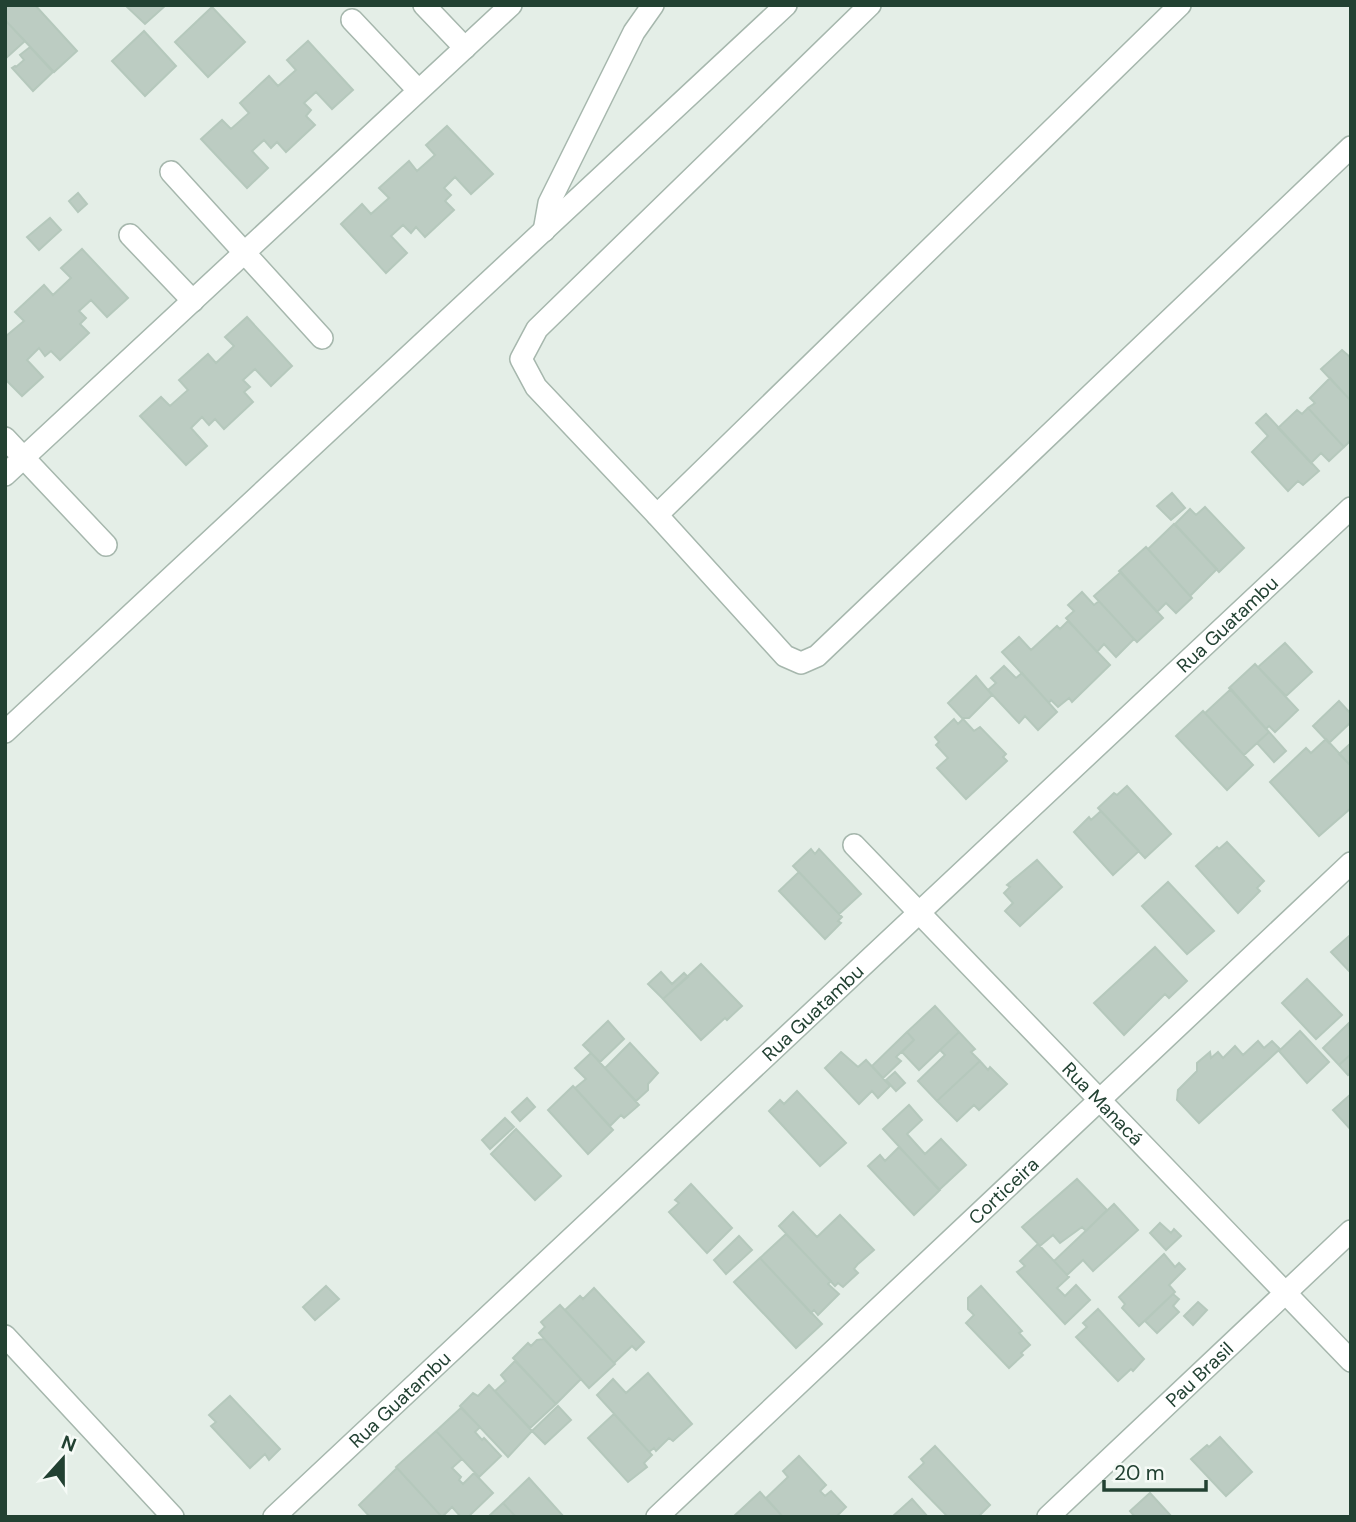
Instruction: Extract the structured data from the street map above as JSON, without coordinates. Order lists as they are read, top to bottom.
{
  "streets": {
    "street": [
      "Rua Guatambu",
      "Rua Manacá",
      "Corticeira",
      "Pau Brasil"
    ]
  },
  "crossings": [
    ["Rua Guatambu", "Rua Manacá"],
    ["Rua Manacá", "Corticeira"],
    ["Rua Manacá", "Pau Brasil"]
  ],
  "scale_bar": "20 m",
  "north": "top"
}
